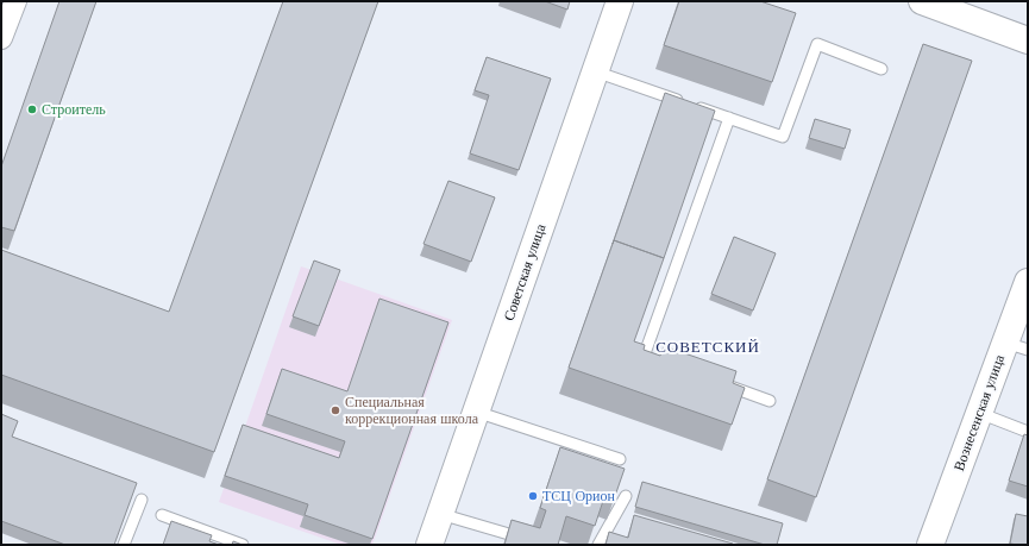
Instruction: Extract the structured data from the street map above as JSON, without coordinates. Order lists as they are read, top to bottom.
{
  "streets": {
    "street": ["Советская улица", "Вознесенская улица"]
  },
  "districts": ["СОВЕТСКИЙ"],
  "places": ["Строитель", "Специальная коррекционная школа", "ТСЦ Орион"]
}
